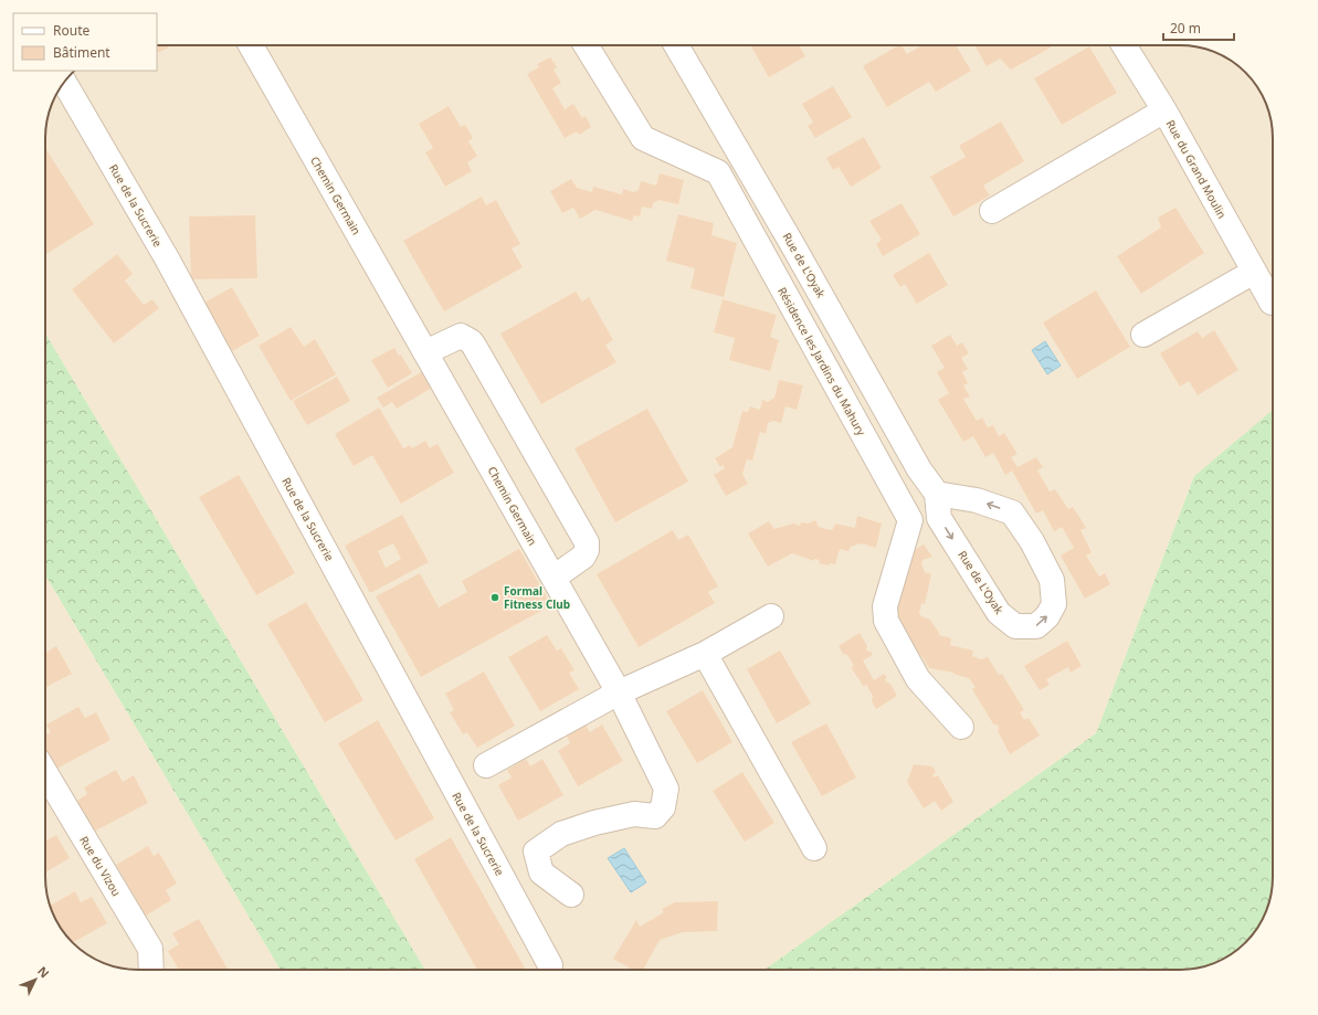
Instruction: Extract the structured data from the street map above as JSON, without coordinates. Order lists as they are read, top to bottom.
{
  "streets": {
    "street": [
      "Rue du Grand Moulin",
      "Chemin Germain",
      "Rue de la Sucrerie",
      "Rue de L'Oyak",
      "Résidence les Jardins du Mahury",
      "Rue du Vizou"
    ]
  },
  "places": ["Formal Fitness Club"],
  "legend": ["Route", "Bâtiment"],
  "scale_bar": "20 m",
  "north": "top right"
}
